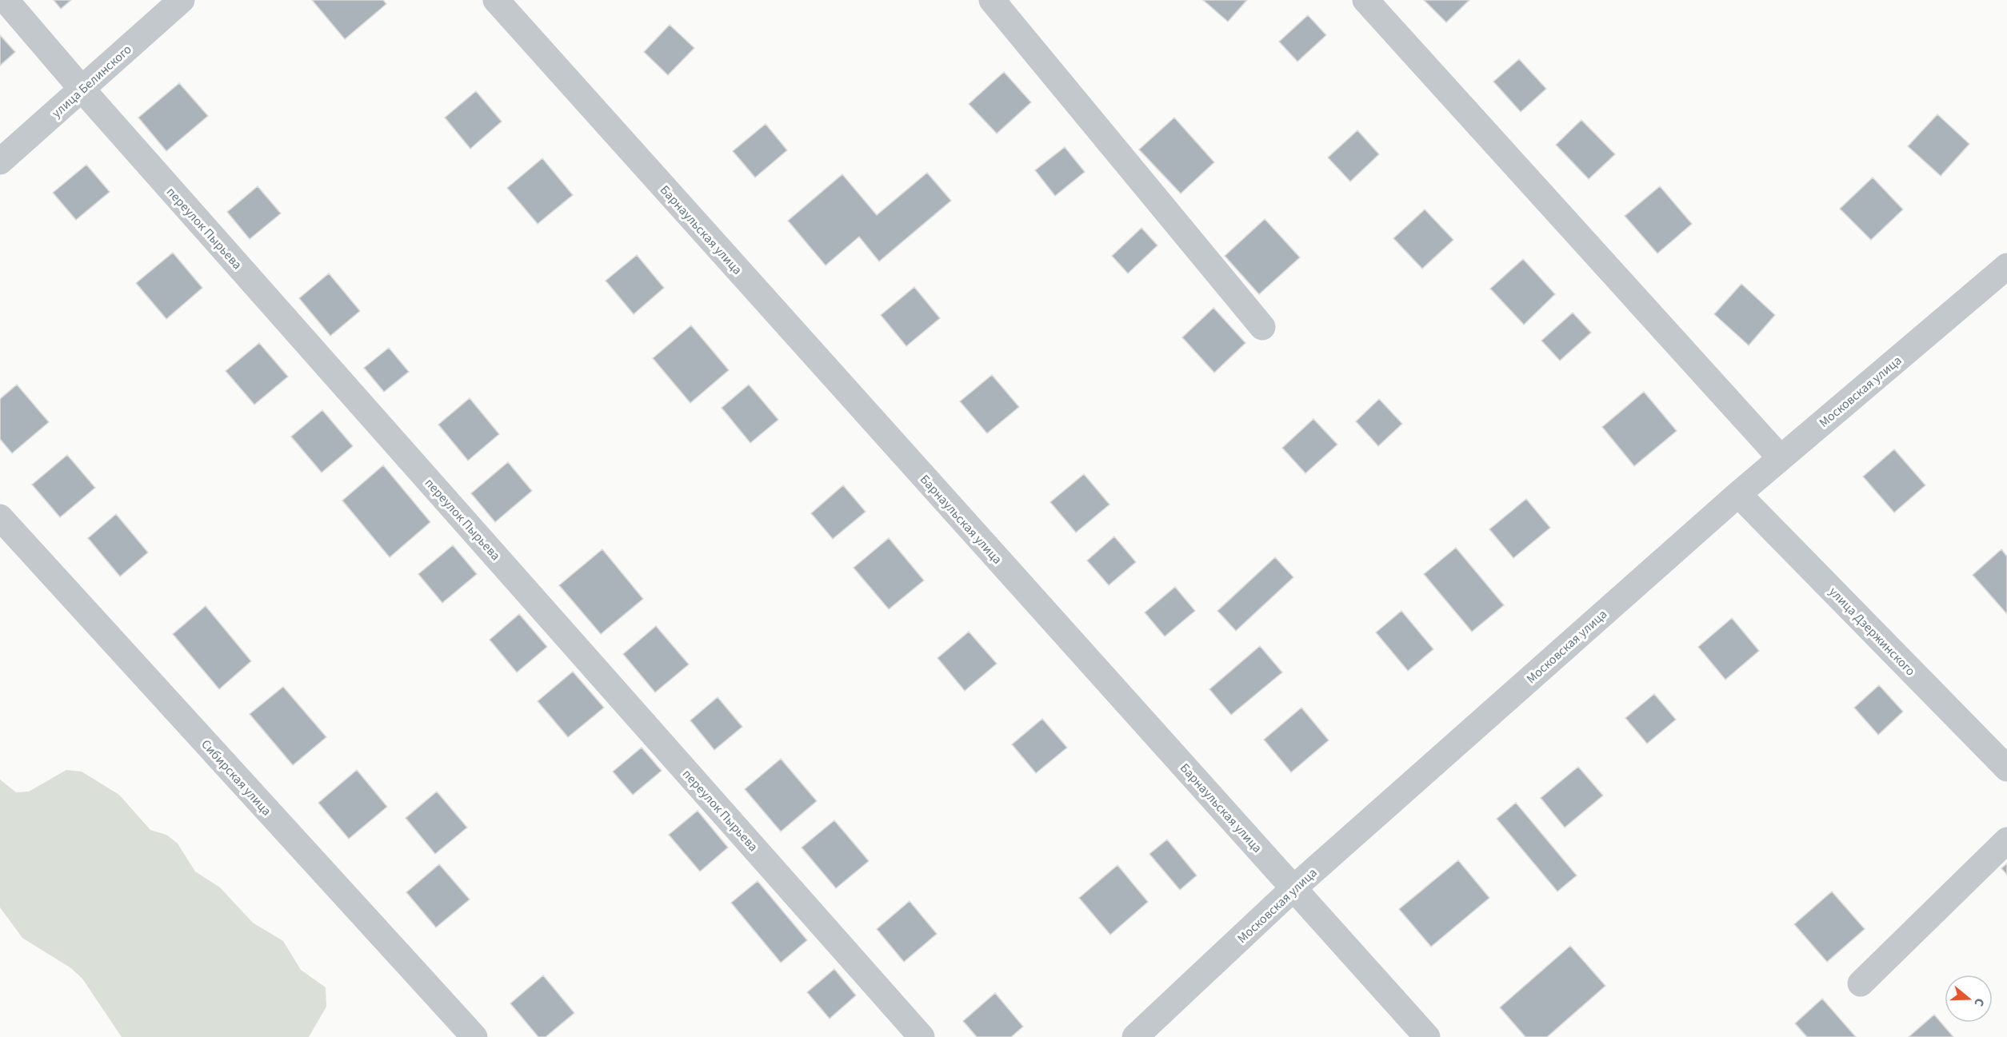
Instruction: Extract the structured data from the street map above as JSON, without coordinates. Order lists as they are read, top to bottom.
{
  "streets": {
    "street": [
      "улица Белинского",
      "переулок Пырьева",
      "Барнаульская улица",
      "Московская улица",
      "улица Дзержинского",
      "Сибирская улица"
    ]
  },
  "crossings": [
    ["улица Белинского", "переулок Пырьева"],
    ["Барнаульская улица", "Московская улица"],
    ["Московская улица", "улица Дзержинского"]
  ],
  "north": "right"
}
